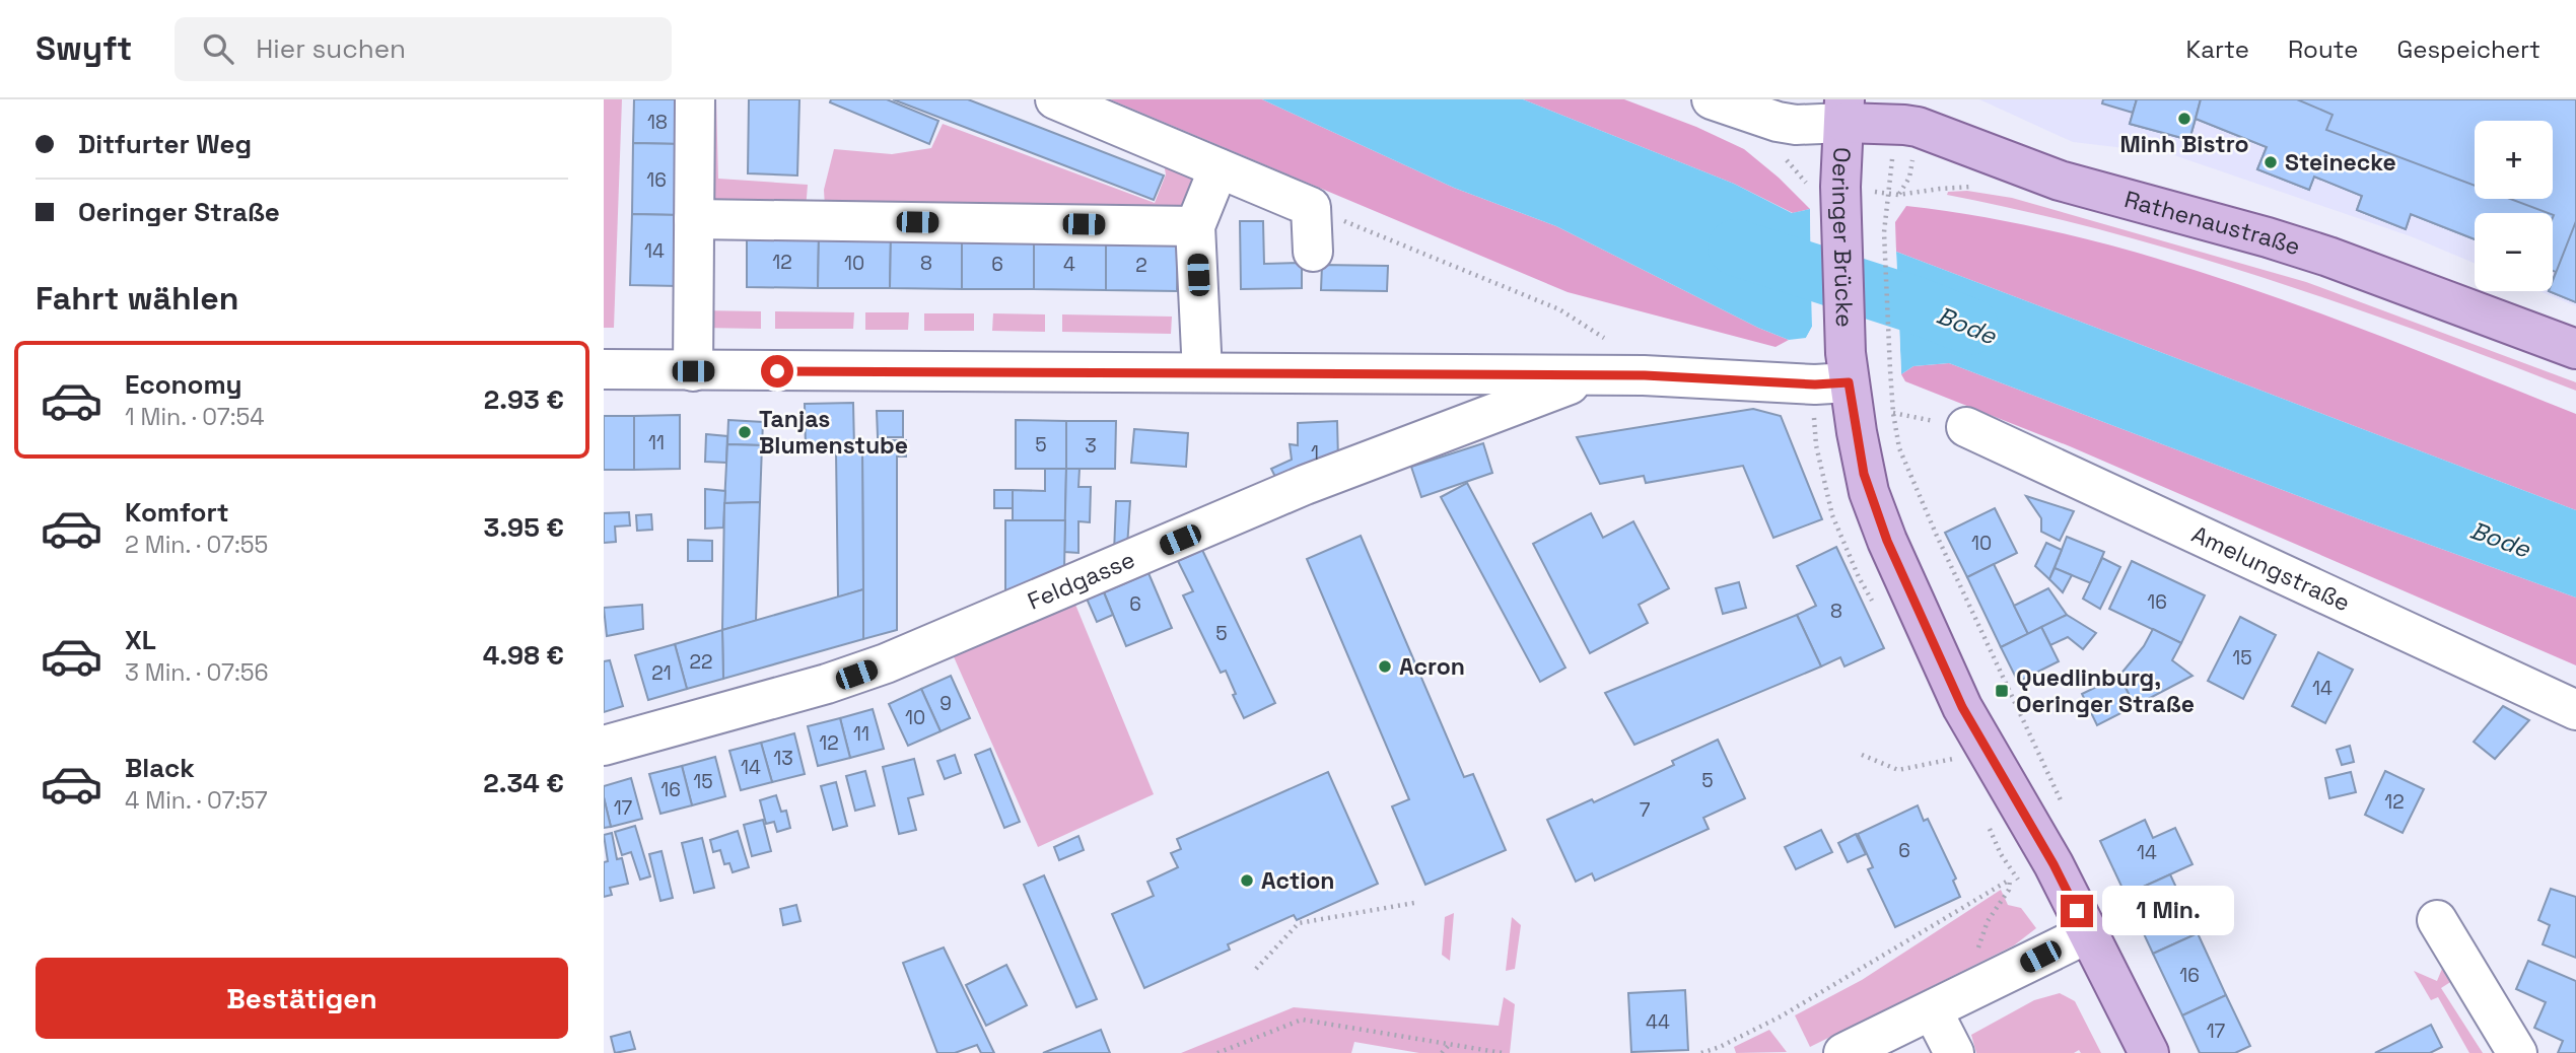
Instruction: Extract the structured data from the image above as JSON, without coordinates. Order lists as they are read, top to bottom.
{
  "streets": {
    "main road": ["Rathenaustraße", "Oeringer Brücke"],
    "street": ["Amelungstraße", "Feldgasse"]
  },
  "crossings": [
    ["Rathenaustraße", "Oeringer Brücke"]
  ],
  "water": ["Bode"],
  "places": {
    "other": [
      "Minh Bistro",
      "Steinecke",
      "Tanjas Blumenstube",
      "Acron",
      "Action"
    ],
    "transit": ["Quedlinburg, Oeringer Straße"]
  },
  "house_numbers": [
    "18",
    "16",
    "14",
    "12",
    "10",
    "8",
    "6",
    "4",
    "2",
    "11",
    "5",
    "3",
    "1",
    "10",
    "16",
    "6",
    "8",
    "5",
    "15",
    "22",
    "21",
    "14",
    "9",
    "10",
    "11",
    "12",
    "13",
    "14",
    "5",
    "15",
    "16",
    "12",
    "17",
    "7",
    "6",
    "14",
    "16",
    "44",
    "17"
  ],
  "page": {
    "header": "Swyft",
    "search": "Hier suchen",
    "nav": ["Karte", "Route", "Gespeichert"],
    "banner": ["Ditfurter Weg", "Oeringer Straße"],
    "map_buttons": ["+", "−"],
    "heading": "Fahrt wählen",
    "list": [
      {
        "name": "Economy",
        "note": "1 Min. · 07:54",
        "value": "2.93 €"
      },
      {
        "name": "Komfort",
        "note": "2 Min. · 07:55",
        "value": "3.95 €"
      },
      {
        "name": "XL",
        "note": "3 Min. · 07:56",
        "value": "4.98 €"
      },
      {
        "name": "Black",
        "note": "4 Min. · 07:57",
        "value": "2.34 €"
      }
    ],
    "bubble": "1 Min.",
    "buttons": "Bestätigen"
  }
}
